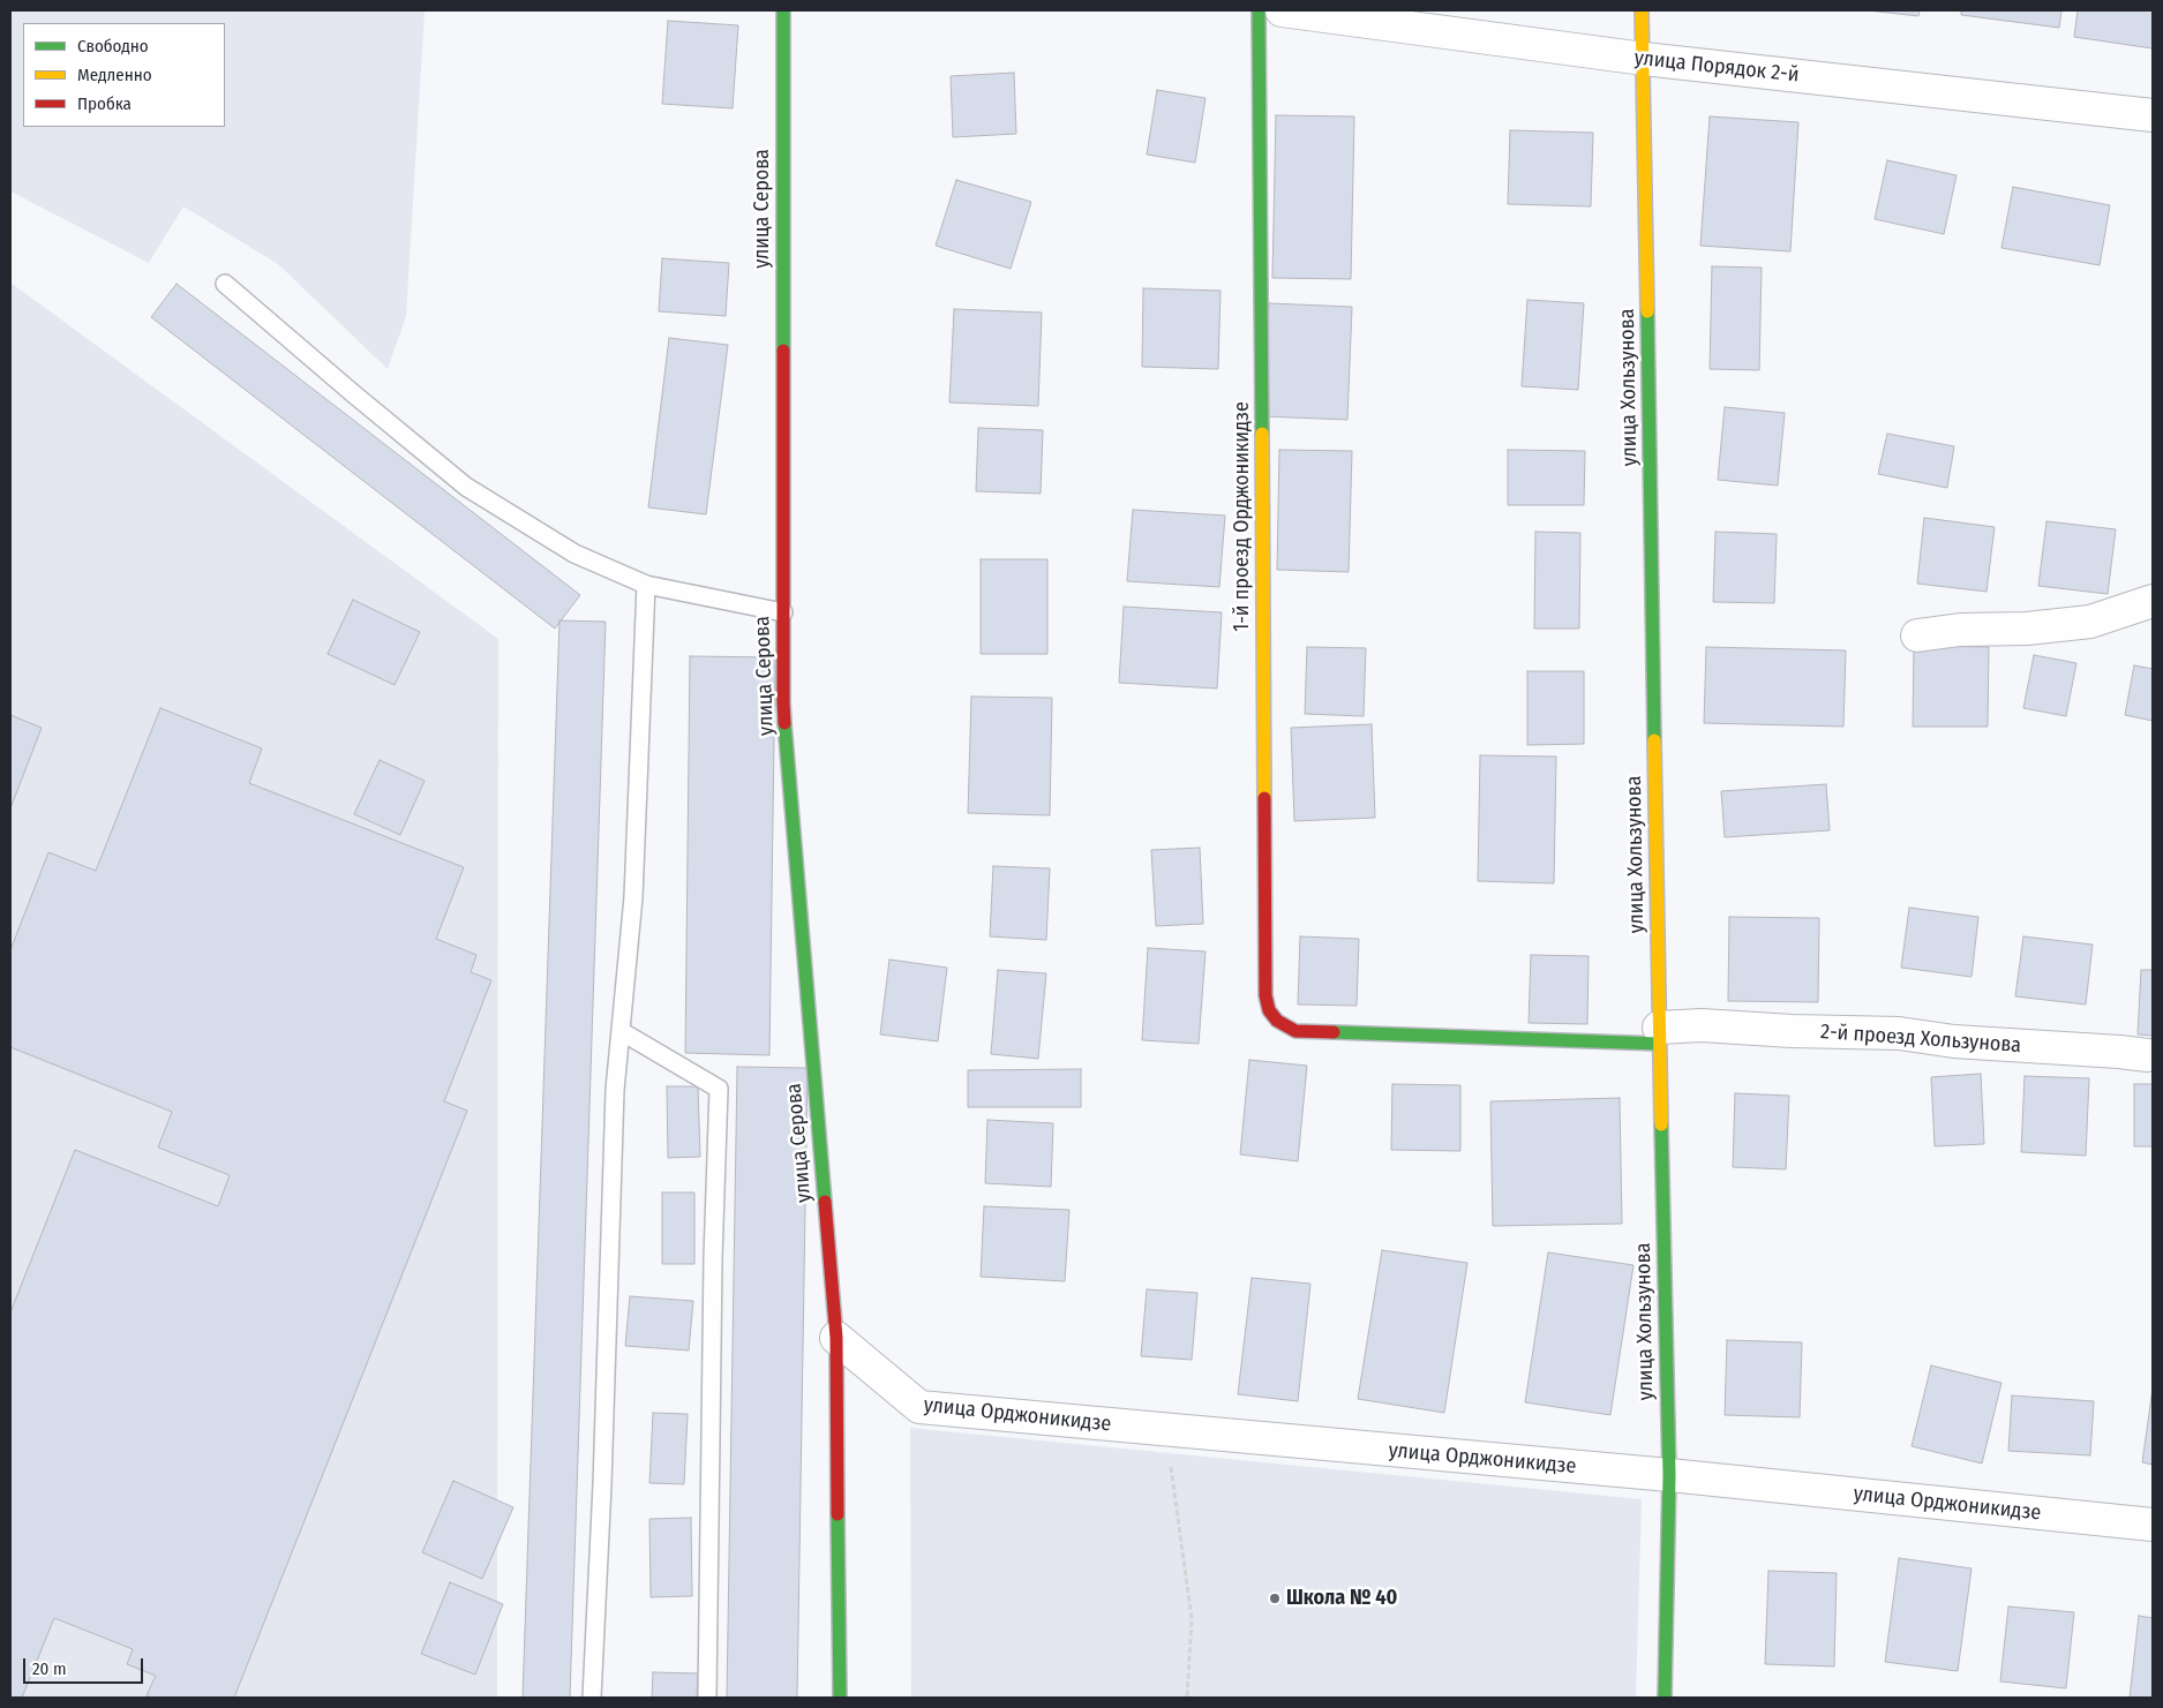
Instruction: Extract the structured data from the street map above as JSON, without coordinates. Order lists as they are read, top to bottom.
{
  "streets": {
    "street": [
      "улица Порядок 2-й",
      "улица Серова",
      "улица Хользунова",
      "1-й проезд Орджоникидзе",
      "2-й проезд Хользунова",
      "улица Орджоникидзе"
    ]
  },
  "crossings": [
    ["улица Порядок 2-й", "улица Хользунова"],
    ["улица Серова", "улица Орджоникидзе"],
    ["улица Хользунова", "1-й проезд Орджоникидзе"],
    ["улица Хользунова", "2-й проезд Хользунова"],
    ["улица Хользунова", "улица Орджоникидзе"],
    ["1-й проезд Орджоникидзе", "2-й проезд Хользунова"]
  ],
  "places": ["Школа № 40"],
  "legend": ["Свободно", "Медленно", "Пробка"],
  "scale_bar": "20 m"
}
